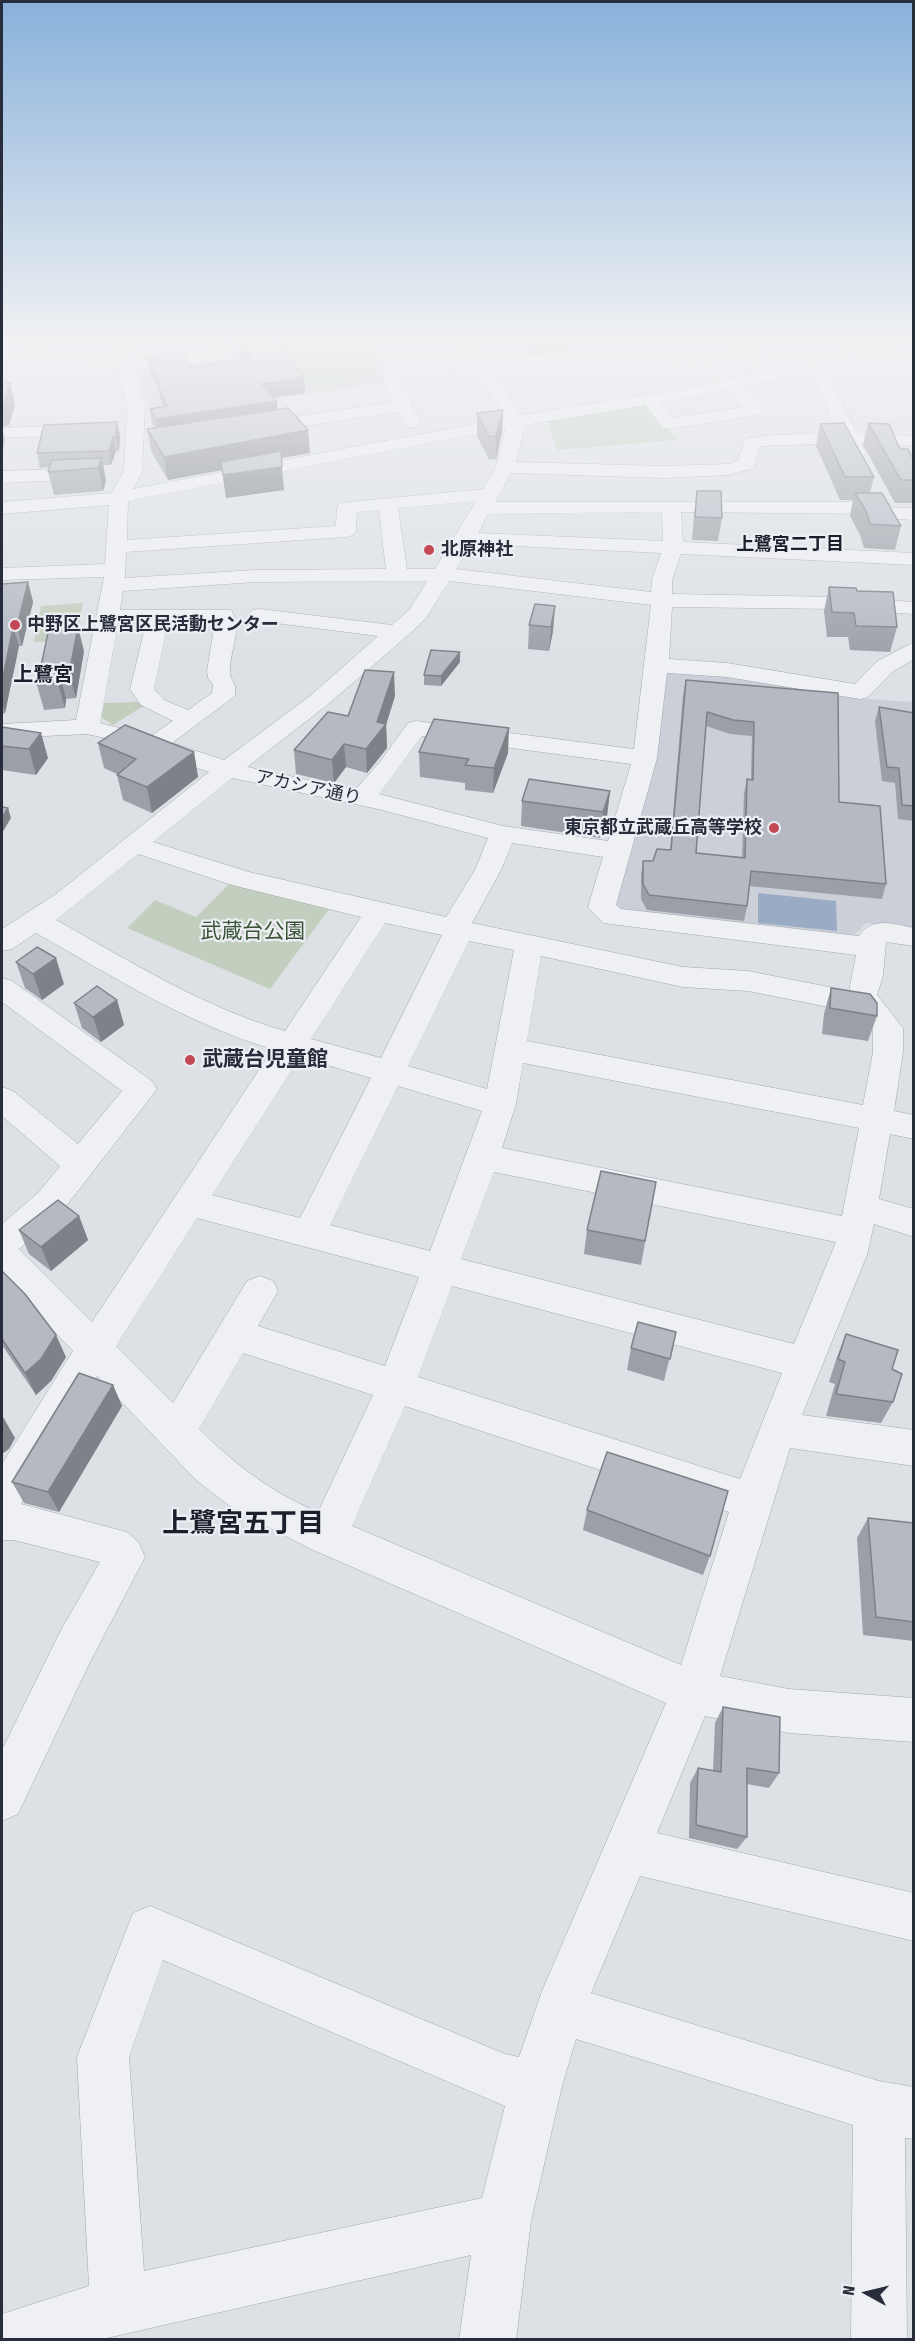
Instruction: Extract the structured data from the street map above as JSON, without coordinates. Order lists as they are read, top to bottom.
{
  "streets": {
    "street": ["アカシア通り"]
  },
  "districts": ["上鷺宮二丁目", "上鷺宮", "上鷺宮五丁目"],
  "parks": ["武蔵台公園"],
  "places": [
    "北原神社",
    "中野区上鷺宮区民活動センター",
    "東京都立武蔵丘高等学校",
    "武蔵台児童館"
  ],
  "north": "left"
}
